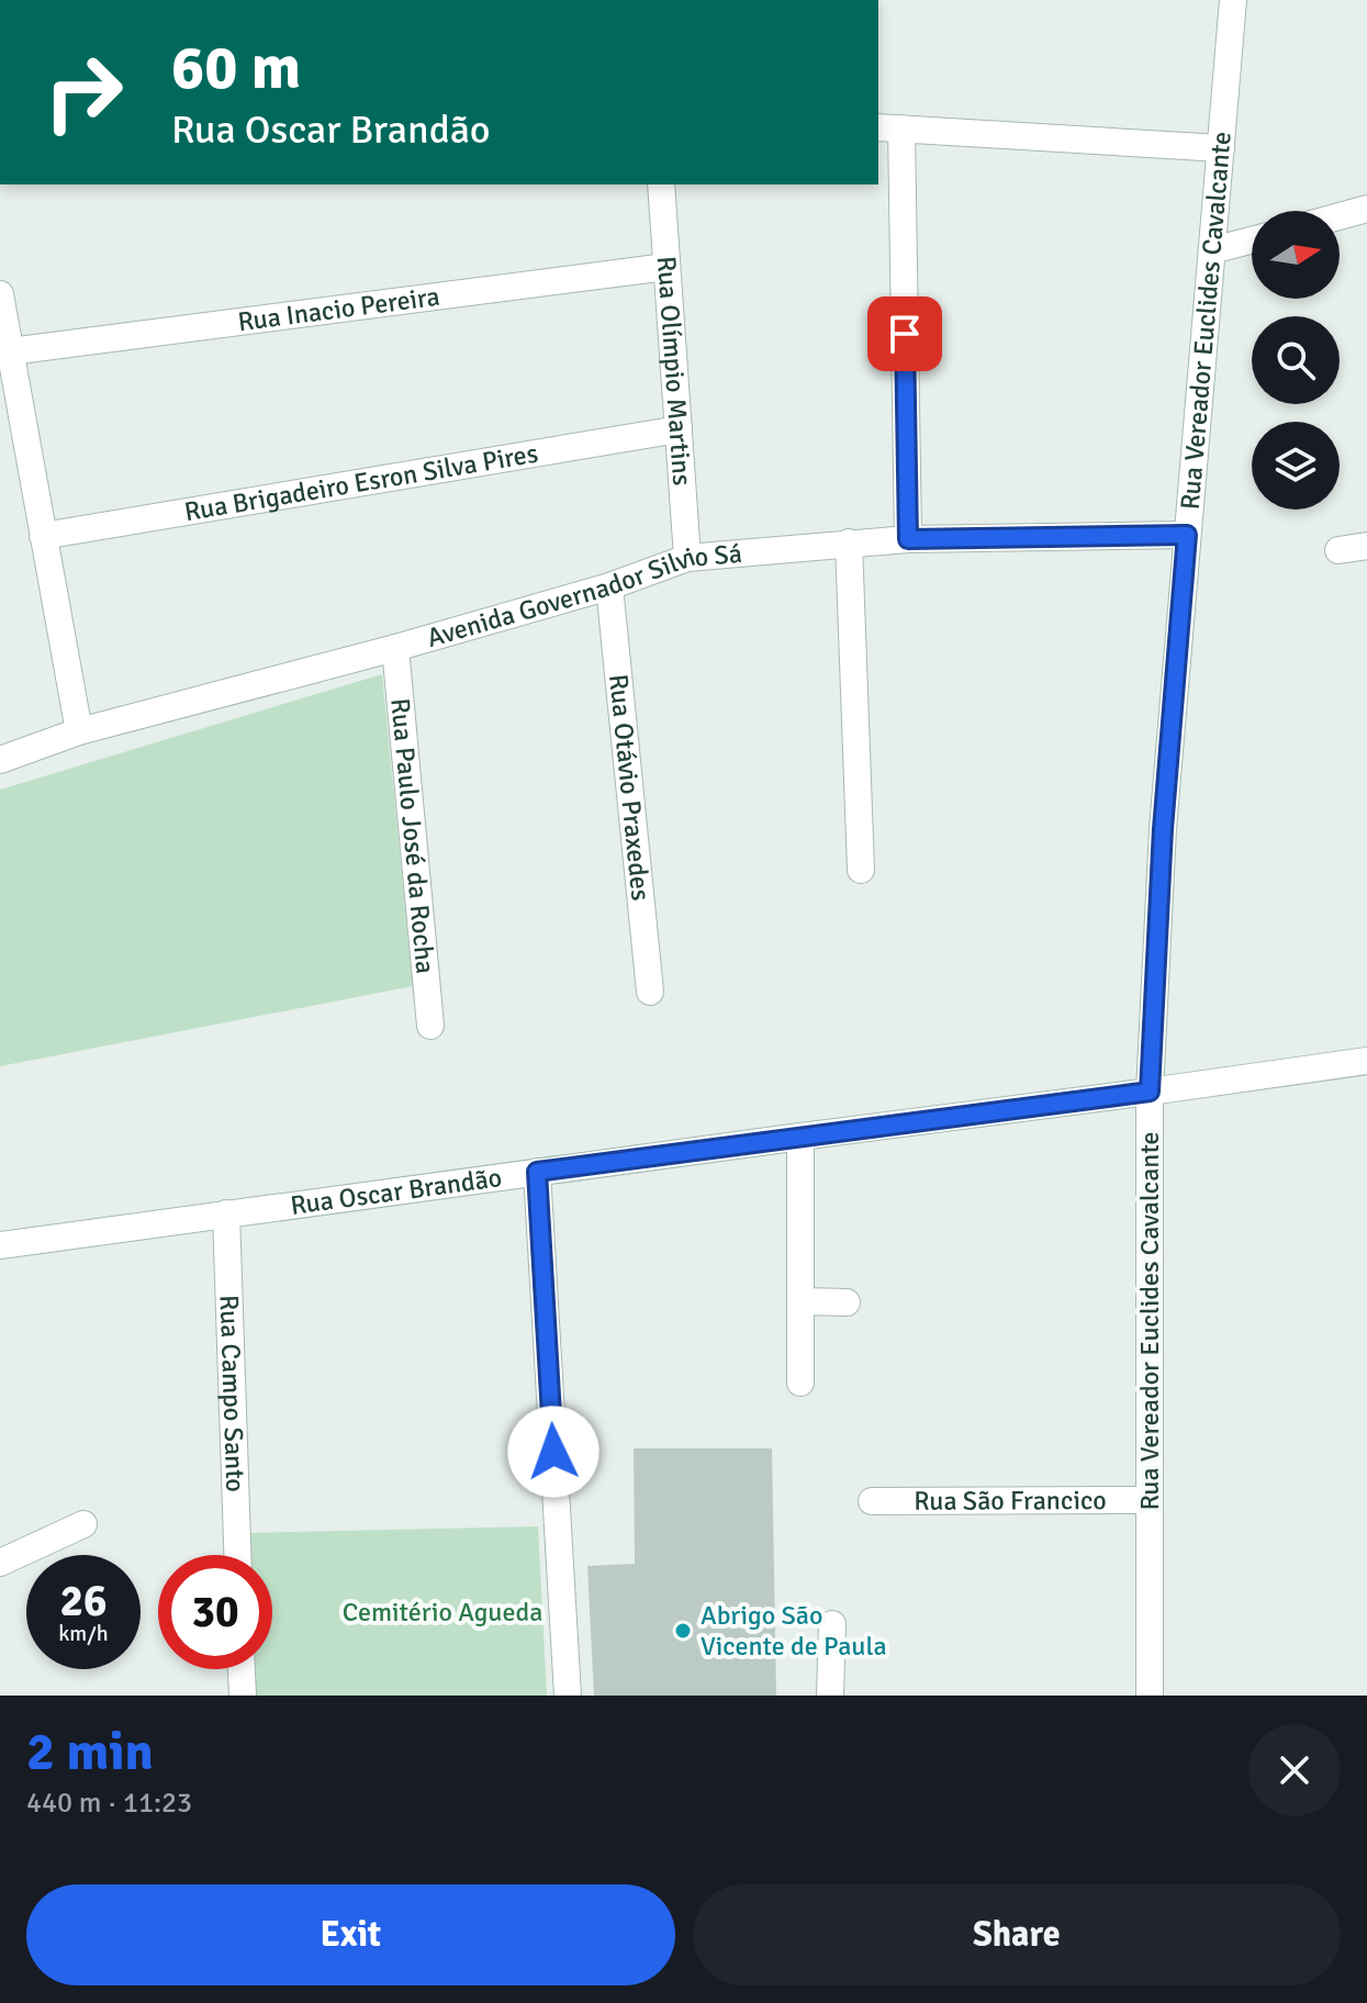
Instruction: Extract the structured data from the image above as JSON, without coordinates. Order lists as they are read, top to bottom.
{
  "streets": {
    "street": [
      "Rua Inacio Pereira",
      "Rua Vereador Euclides Cavalcante",
      "Rua Olímpio Martins",
      "Rua Brigadeiro Esron Silva Pires",
      "Avenida Governador Silvio Sá",
      "Rua Otávio Praxedes",
      "Rua Paulo José da Rocha",
      "Rua Oscar Brandão",
      "Rua Campo Santo",
      "Rua São Francico"
    ]
  },
  "crossings": [
    ["Rua Inacio Pereira", "Rua Olímpio Martins"],
    ["Rua Vereador Euclides Cavalcante", "Avenida Governador Silvio Sá"],
    ["Rua Vereador Euclides Cavalcante", "Rua Oscar Brandão"],
    ["Rua Vereador Euclides Cavalcante", "Rua São Francico"],
    ["Rua Olímpio Martins", "Rua Brigadeiro Esron Silva Pires"],
    ["Rua Olímpio Martins", "Avenida Governador Silvio Sá"],
    ["Avenida Governador Silvio Sá", "Rua Otávio Praxedes"],
    ["Avenida Governador Silvio Sá", "Rua Paulo José da Rocha"],
    ["Rua Oscar Brandão", "Rua Campo Santo"]
  ],
  "parks": ["Cemitério Agueda"],
  "places": ["Abrigo São Vicente de Paula"],
  "north": "right",
  "page": {
    "turn": ["60 m", "Rua Oscar Brandão"],
    "speed": "26 km/h",
    "limit": "30",
    "heading": ["2 min", "440 m · 11:23"],
    "buttons": ["Exit", "Share"]
  }
}
